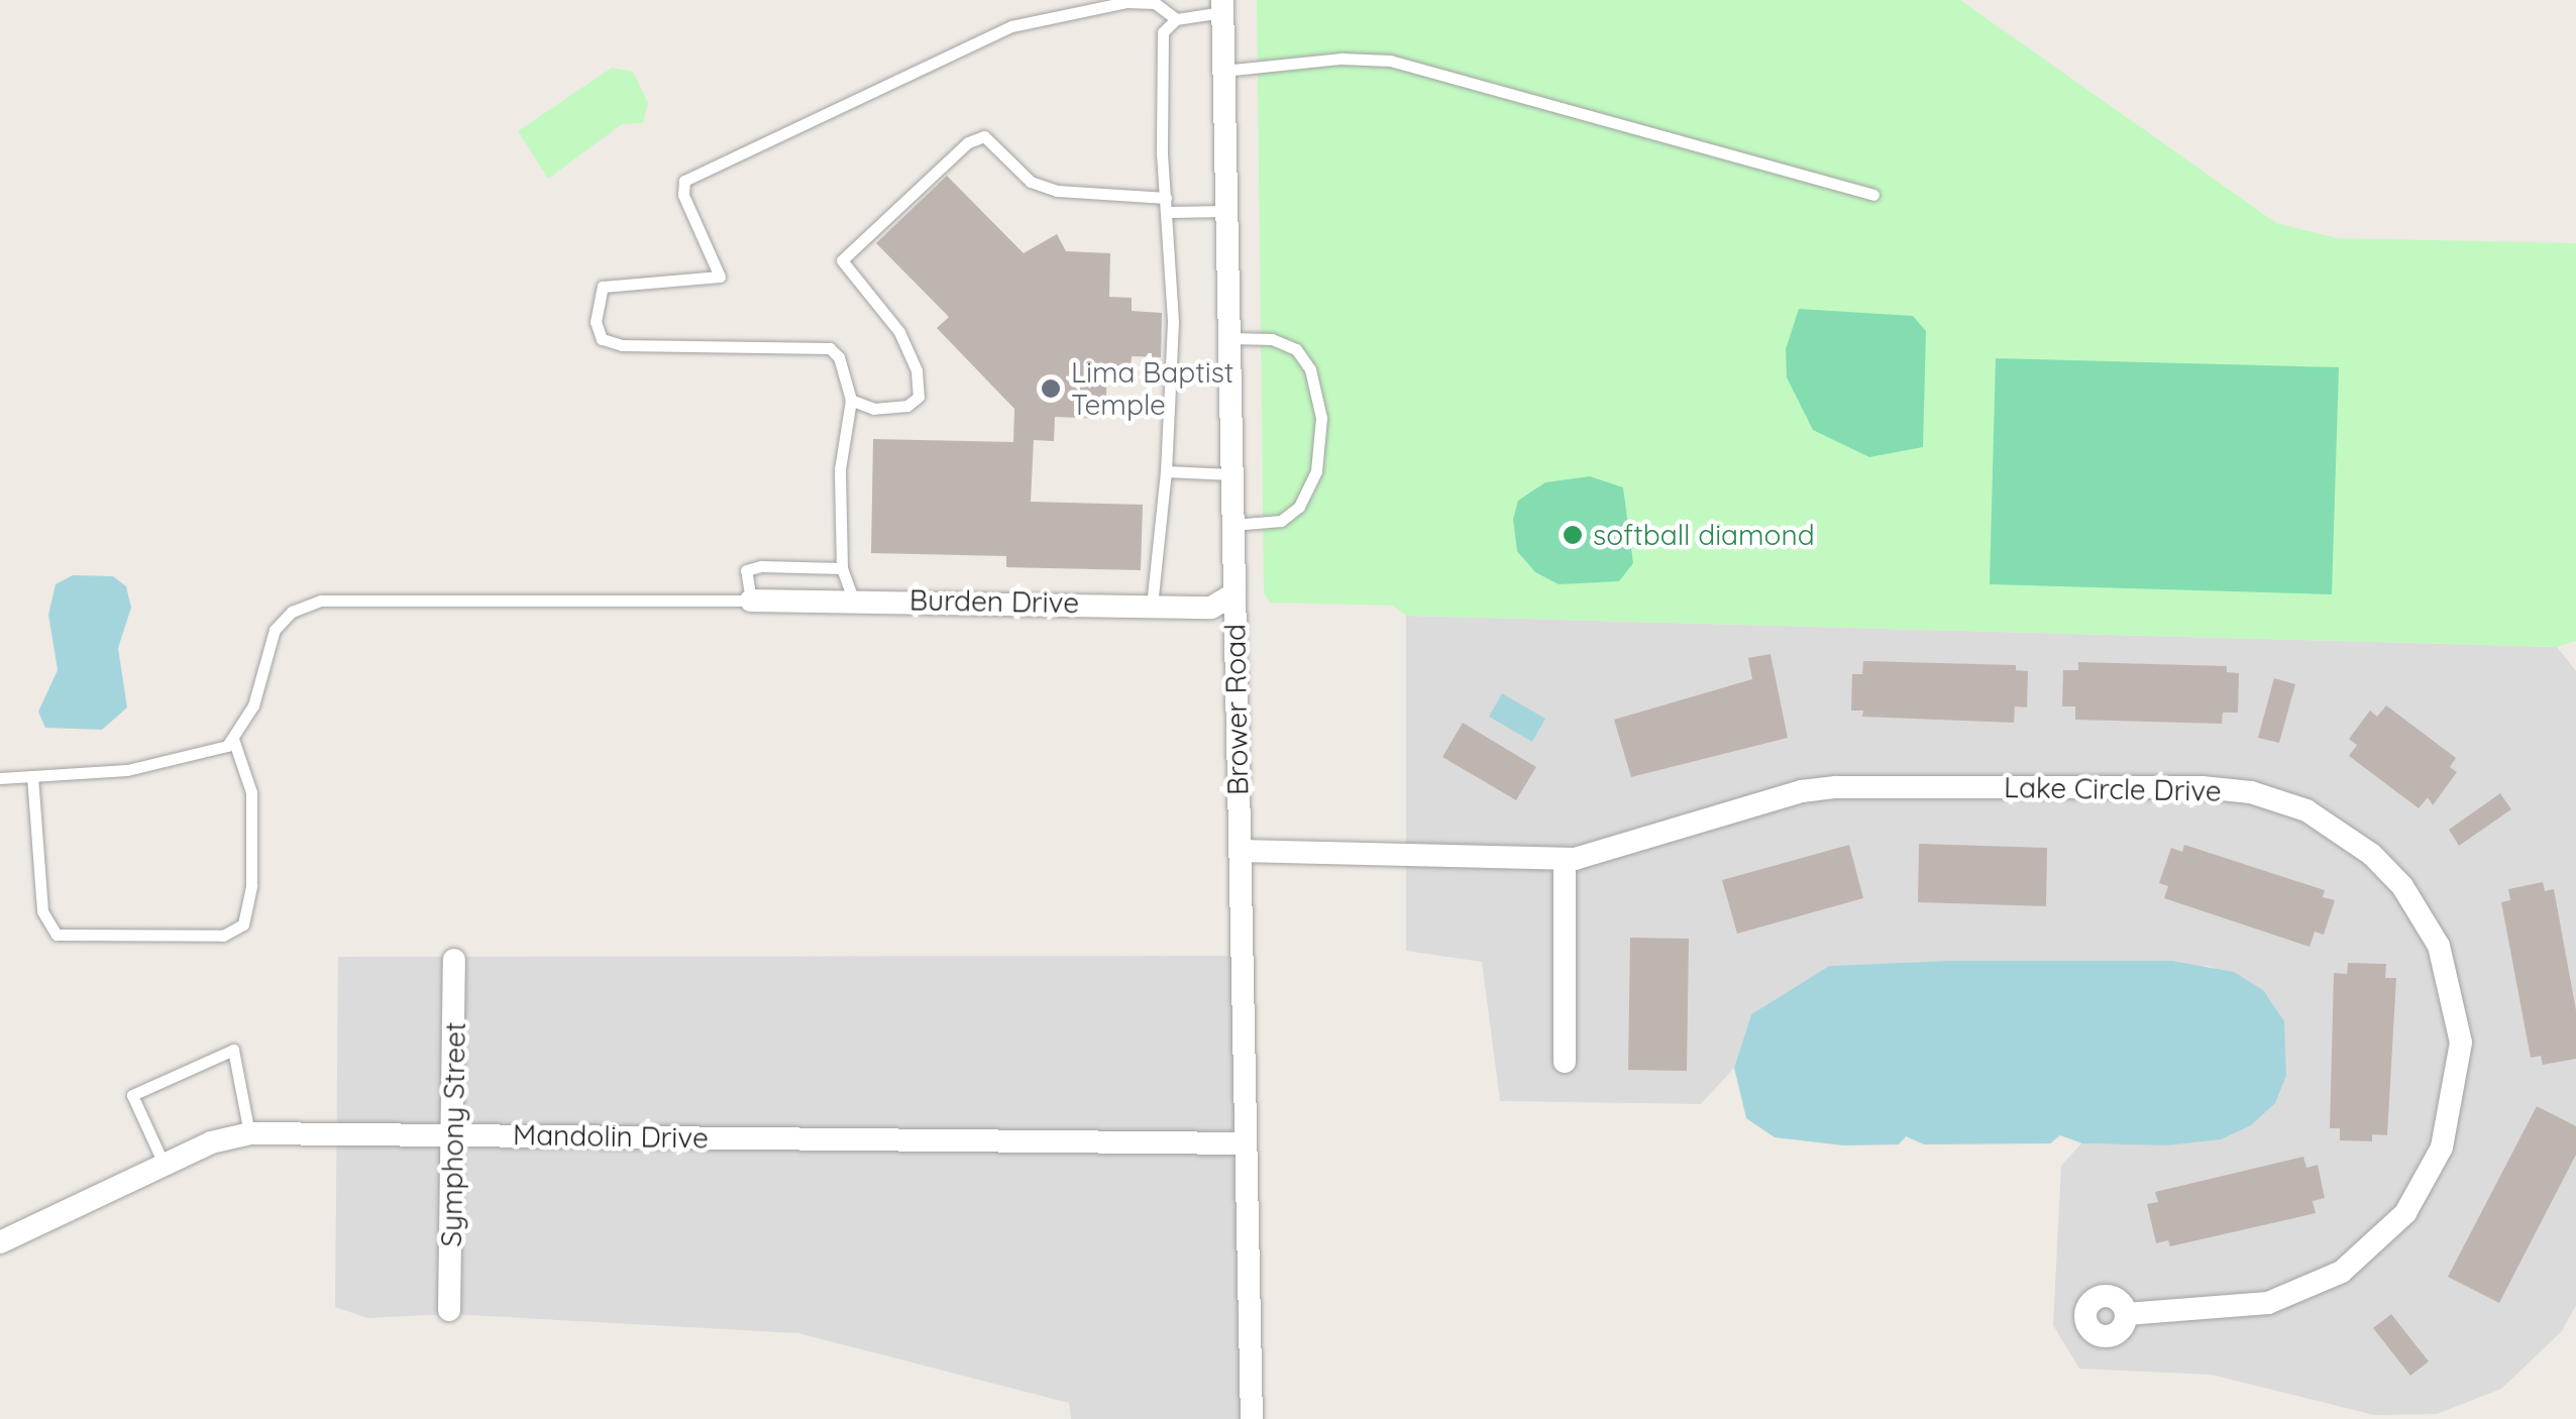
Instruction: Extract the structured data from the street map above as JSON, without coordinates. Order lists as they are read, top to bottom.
{
  "streets": {
    "street": [
      "Burden Drive",
      "Brower Road",
      "Lake Circle Drive",
      "Symphony Street",
      "Mandolin Drive"
    ]
  },
  "crossings": [
    ["Burden Drive", "Brower Road"],
    ["Brower Road", "Lake Circle Drive"],
    ["Brower Road", "Mandolin Drive"],
    ["Symphony Street", "Mandolin Drive"]
  ],
  "places": ["Lima Baptist Temple", "softball diamond"]
}
